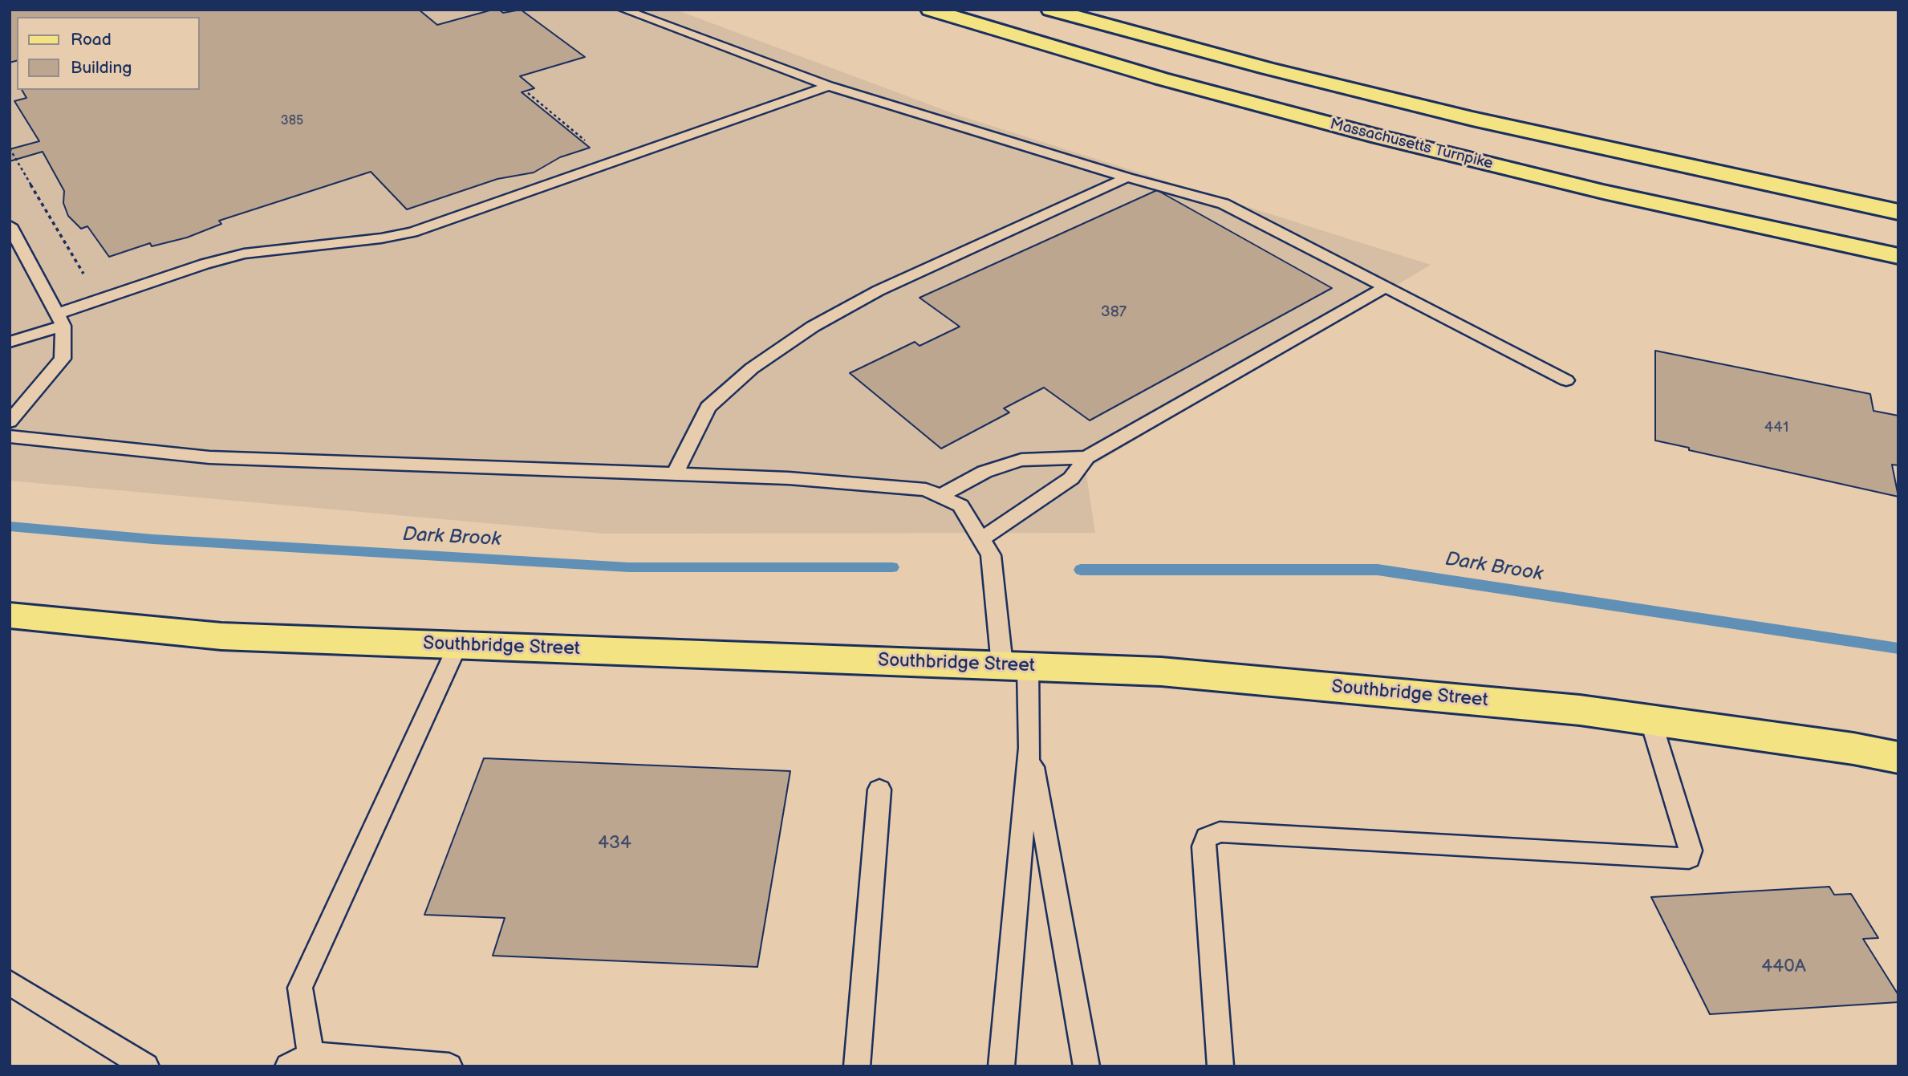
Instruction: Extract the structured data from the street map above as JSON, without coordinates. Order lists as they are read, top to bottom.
{
  "streets": {
    "main road": ["Massachusetts Turnpike", "Southbridge Street"]
  },
  "water": ["Dark Brook"],
  "house_numbers": [
    "385",
    "387",
    "441",
    "434",
    "440A"
  ],
  "legend": ["Road", "Building"]
}
